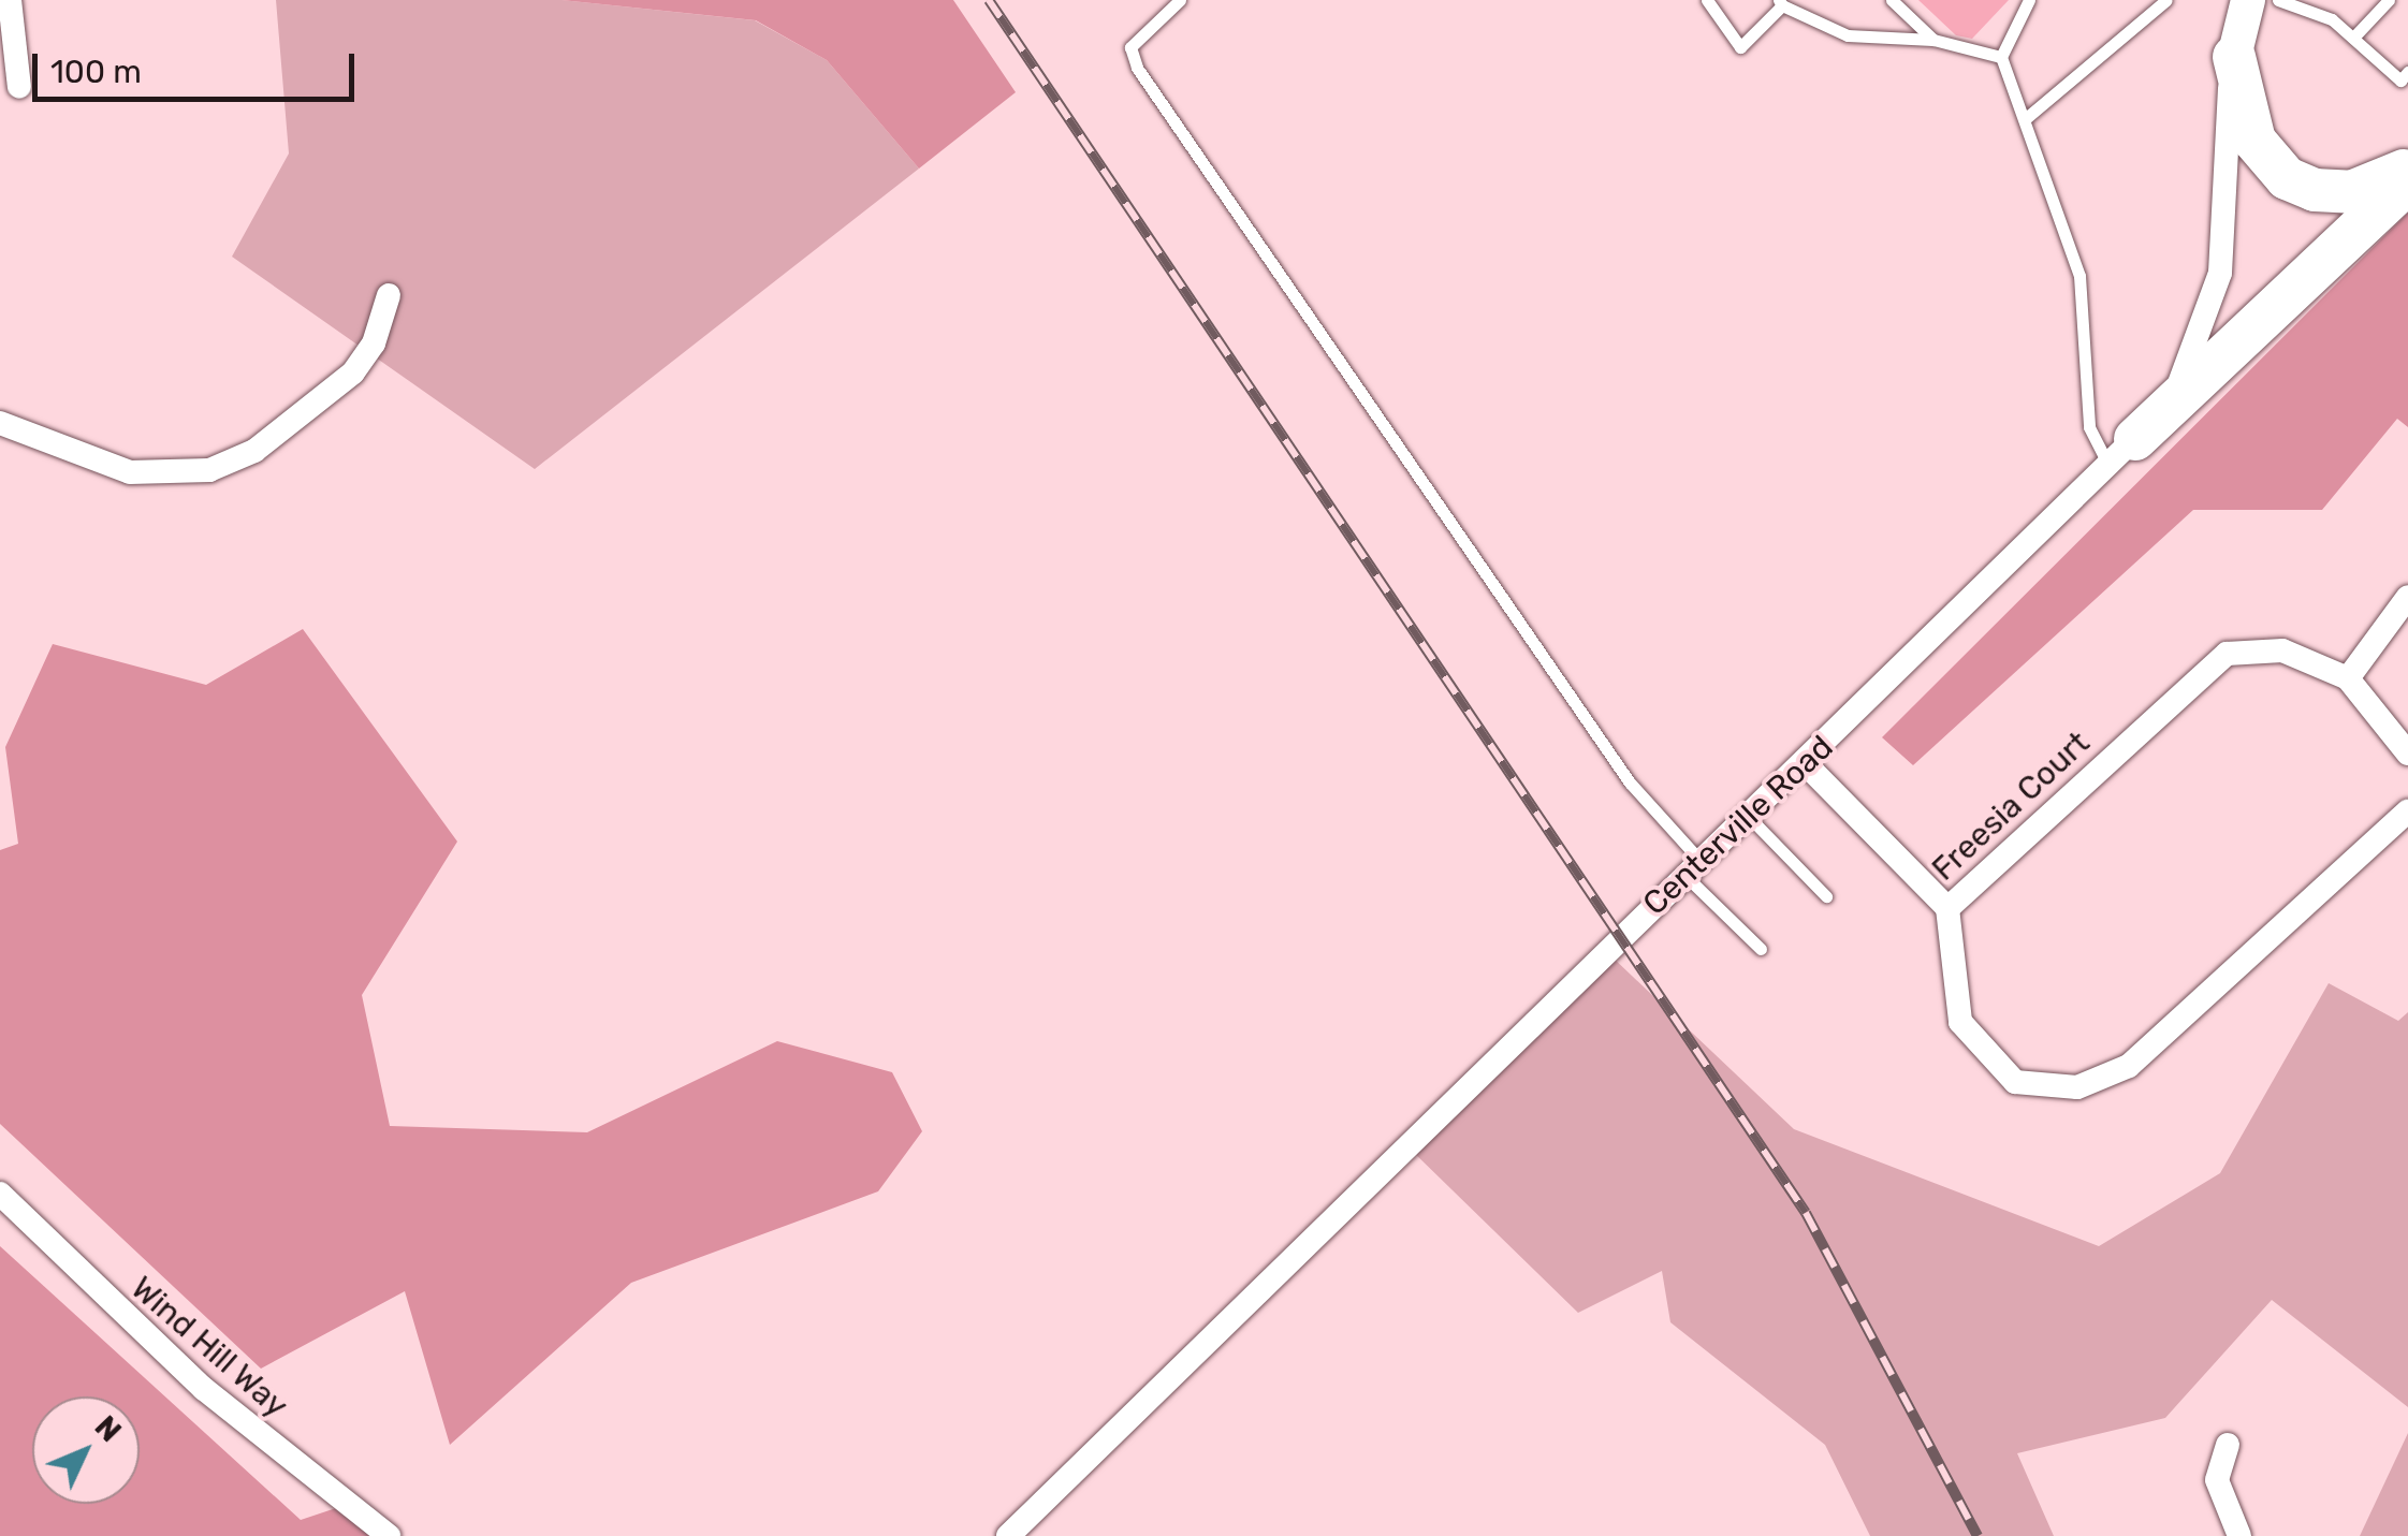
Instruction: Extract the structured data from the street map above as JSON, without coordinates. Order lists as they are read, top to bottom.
{
  "streets": {
    "street": ["Freesia Court", "Centerville Road", "Wind Hill Way"]
  },
  "scale_bar": "100 m",
  "north": "top right"
}
